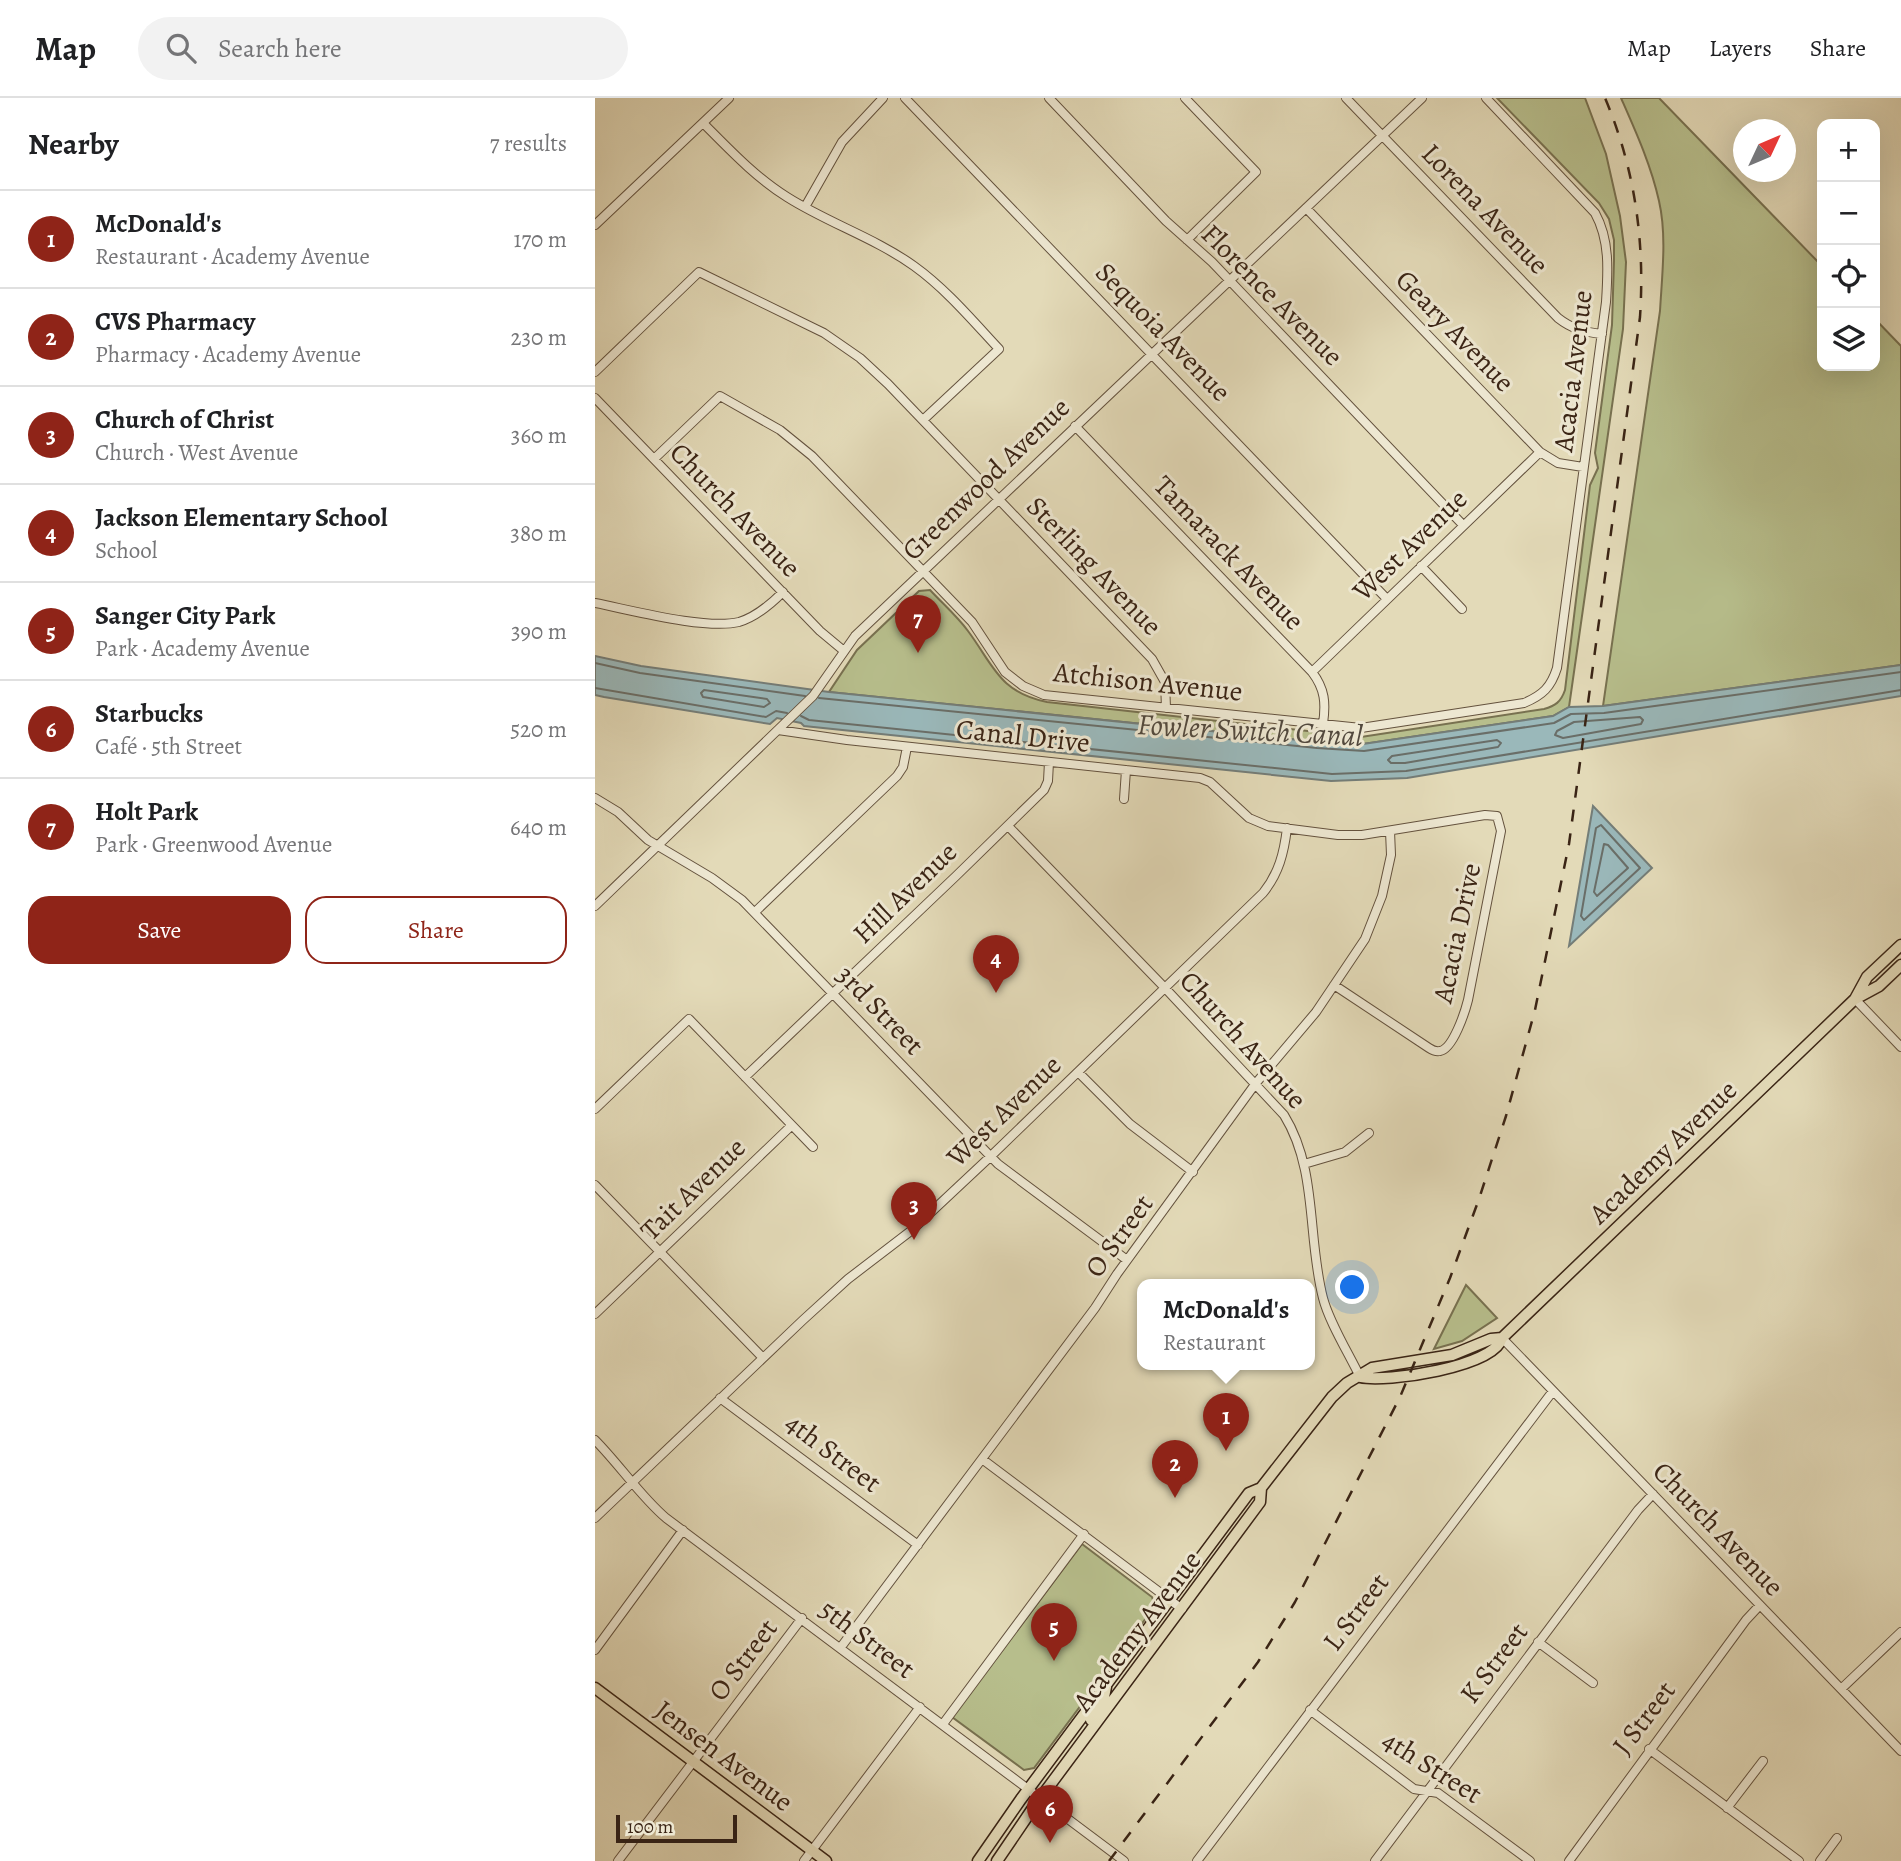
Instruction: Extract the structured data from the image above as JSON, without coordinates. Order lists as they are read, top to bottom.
{
  "streets": {
    "main road": ["Academy Avenue", "Jensen Avenue"],
    "street": [
      "Lorena Avenue",
      "Florence Avenue",
      "Geary Avenue",
      "Sequoia Avenue",
      "Acacia Avenue",
      "Greenwood Avenue",
      "Church Avenue",
      "West Avenue",
      "Tamarack Avenue",
      "Sterling Avenue",
      "Atchison Avenue",
      "Canal Drive",
      "Hill Avenue",
      "Acacia Drive",
      "3rd Street",
      "Tait Avenue",
      "O Street",
      "4th Street",
      "L Street",
      "5th Street",
      "K Street",
      "J Street"
    ]
  },
  "crossings": [
    ["Lorena Avenue", "Acacia Avenue"],
    ["Lorena Avenue", "Greenwood Avenue"],
    ["Florence Avenue", "Greenwood Avenue"],
    ["Florence Avenue", "West Avenue"],
    ["Geary Avenue", "Acacia Avenue"],
    ["Geary Avenue", "Greenwood Avenue"],
    ["Geary Avenue", "West Avenue"],
    ["Sequoia Avenue", "Greenwood Avenue"],
    ["Sequoia Avenue", "West Avenue"],
    ["Acacia Avenue", "Atchison Avenue"],
    ["Greenwood Avenue", "Church Avenue"],
    ["Greenwood Avenue", "Tamarack Avenue"],
    ["Greenwood Avenue", "Sterling Avenue"],
    ["Greenwood Avenue", "Atchison Avenue"],
    ["Greenwood Avenue", "Canal Drive"],
    ["Greenwood Avenue", "3rd Street"],
    ["Church Avenue", "West Avenue"],
    ["Church Avenue", "Hill Avenue"],
    ["Church Avenue", "Academy Avenue"],
    ["Church Avenue", "O Street"],
    ["Church Avenue", "L Street"],
    ["Church Avenue", "K Street"],
    ["Church Avenue", "J Street"],
    ["West Avenue", "Tamarack Avenue"],
    ["West Avenue", "Canal Drive"],
    ["West Avenue", "3rd Street"],
    ["West Avenue", "4th Street"],
    ["West Avenue", "5th Street"],
    ["Tamarack Avenue", "Atchison Avenue"],
    ["Sterling Avenue", "Atchison Avenue"],
    ["Canal Drive", "Hill Avenue"],
    ["Canal Drive", "Acacia Drive"],
    ["Canal Drive", "O Street"],
    ["Hill Avenue", "3rd Street"],
    ["Acacia Drive", "O Street"],
    ["3rd Street", "O Street"],
    ["Academy Avenue", "5th Street"],
    ["O Street", "4th Street"],
    ["O Street", "5th Street"],
    ["O Street", "Jensen Avenue"],
    ["4th Street", "L Street"],
    ["4th Street", "K Street"]
  ],
  "water": ["Fowler Switch Canal"],
  "scale_bar": "100 m",
  "north": "top right",
  "page": {
    "header": "Map",
    "search": "Search here",
    "nav": ["Map", "Layers", "Share"],
    "heading": ["Nearby", "7 results"],
    "map_buttons": ["+", "−"],
    "list": [
      {
        "mark": "1",
        "name": "McDonald's",
        "note": "Restaurant · Academy Avenue",
        "value": "170 m"
      },
      {
        "mark": "2",
        "name": "CVS Pharmacy",
        "note": "Pharmacy · Academy Avenue",
        "value": "230 m"
      },
      {
        "mark": "3",
        "name": "Church of Christ",
        "note": "Church · West Avenue",
        "value": "360 m"
      },
      {
        "mark": "4",
        "name": "Jackson Elementary School",
        "note": "School",
        "value": "380 m"
      },
      {
        "mark": "5",
        "name": "Sanger City Park",
        "note": "Park · Academy Avenue",
        "value": "390 m"
      },
      {
        "mark": "6",
        "name": "Starbucks",
        "note": "Café · 5th Street",
        "value": "520 m"
      },
      {
        "mark": "7",
        "name": "Holt Park",
        "note": "Park · Greenwood Avenue",
        "value": "640 m"
      }
    ],
    "pins": [
      "7",
      "4",
      "3",
      "1",
      "2",
      "5",
      "6"
    ],
    "buttons": ["Save", "Share"],
    "popup": ["McDonald's", "Restaurant"],
    "scale": "100 m"
  }
}
